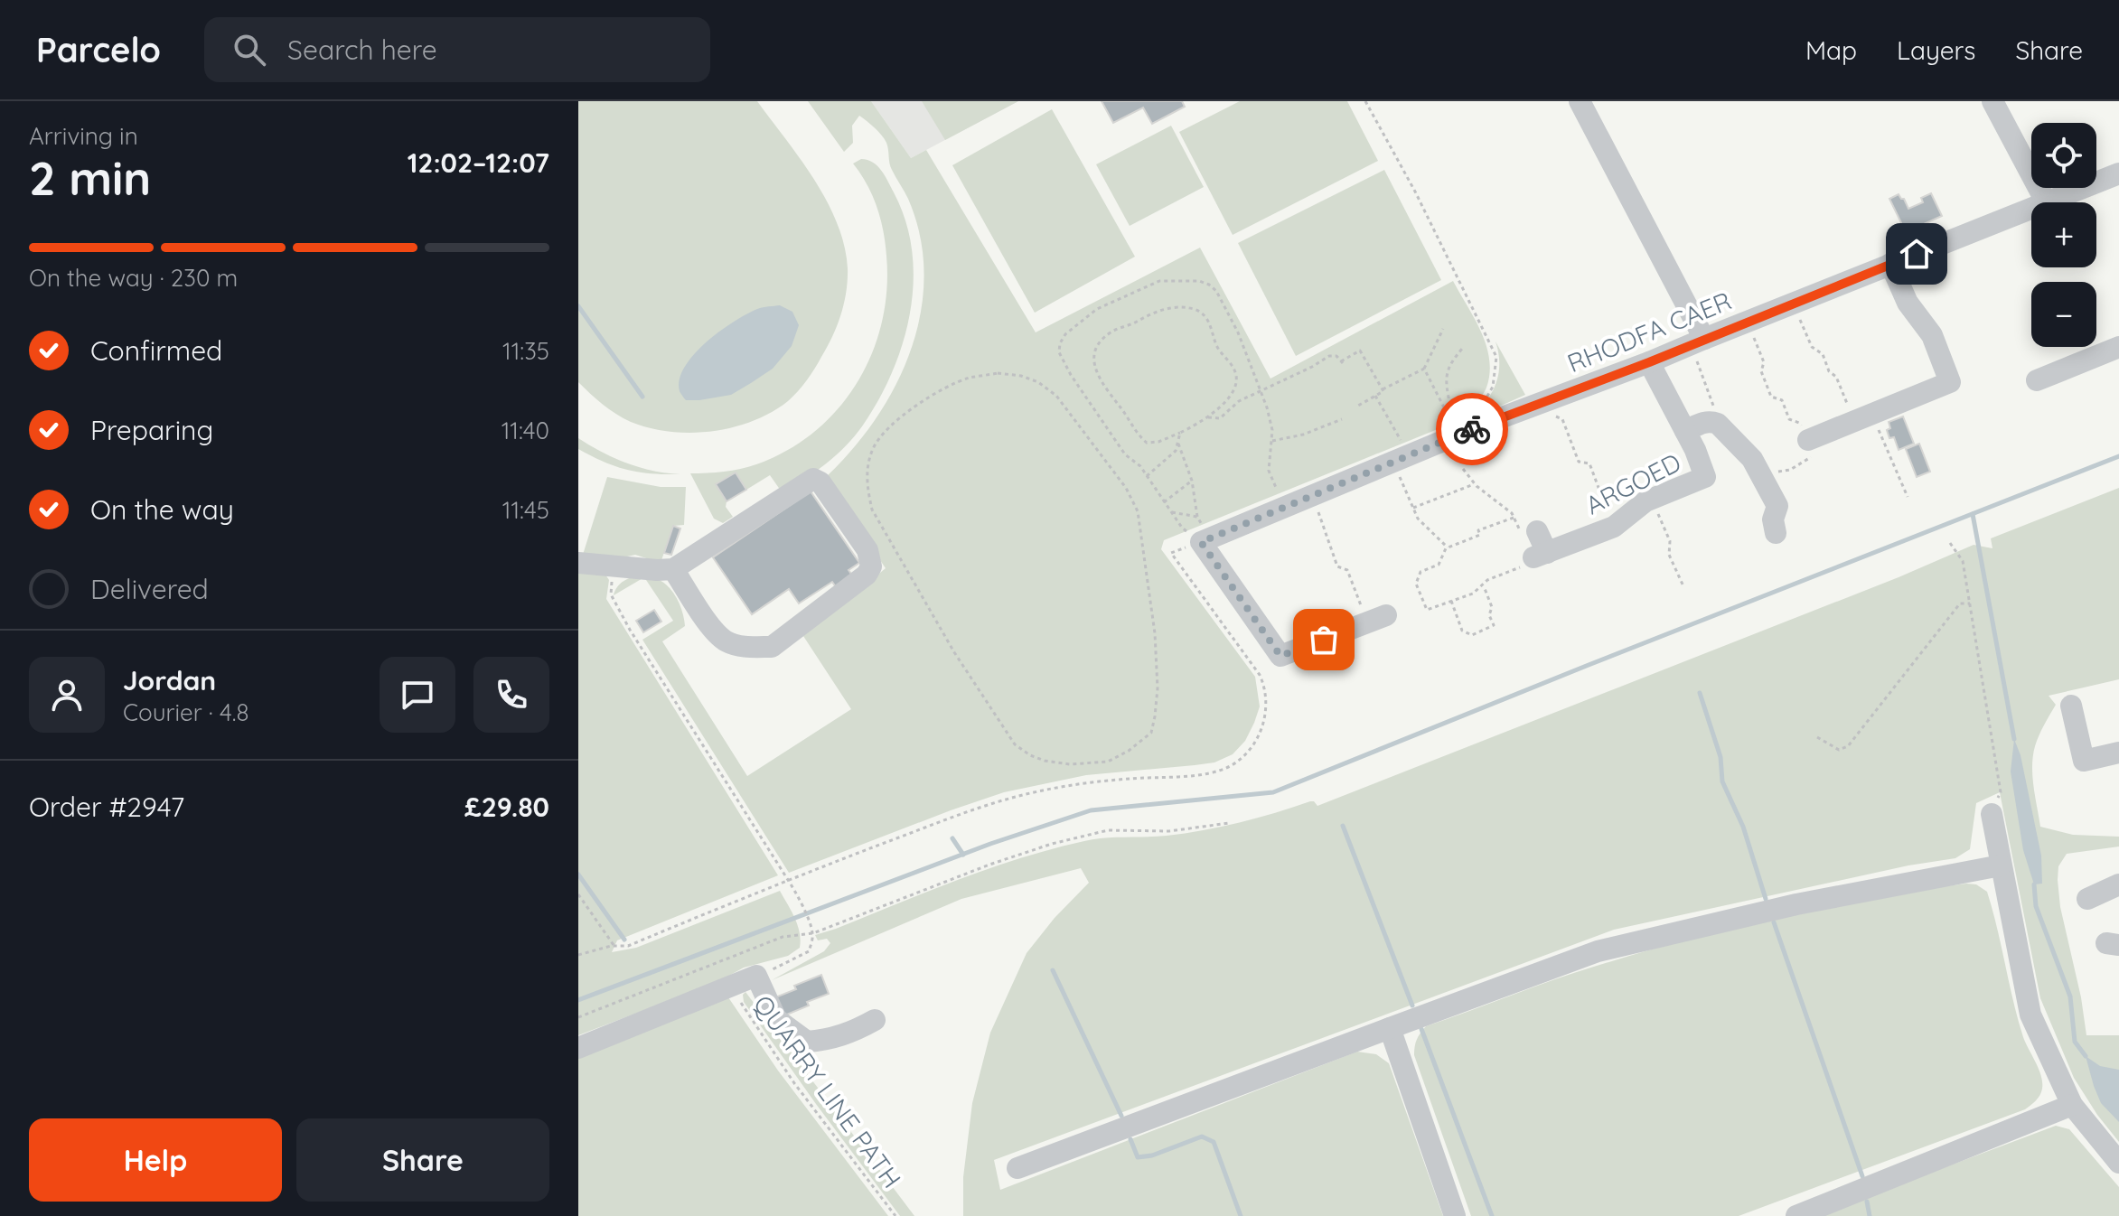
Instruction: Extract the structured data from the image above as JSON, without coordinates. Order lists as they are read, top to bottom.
{
  "streets": {
    "street": ["RHODFA CAER", "ARGOED"],
    "path": ["QUARRY LINE PATH"]
  },
  "crossings": [
    ["RHODFA CAER", "ARGOED"]
  ],
  "page": {
    "header": "Parcelo",
    "search": "Search here",
    "nav": ["Map", "Layers", "Share"],
    "heading": ["2 min", "Arriving in", "12:02–12:07"],
    "panel": [
      "Jordan",
      "Courier · 4.8",
      "Order #2947",
      "£29.80"
    ],
    "map_buttons": ["+", "−"],
    "bar": "On the way · 230 m",
    "list": [
      ["Confirmed", "11:35"],
      ["Preparing", "11:40"],
      ["On the way", "11:45"],
      "Delivered"
    ],
    "buttons": ["Help", "Share"]
  }
}
